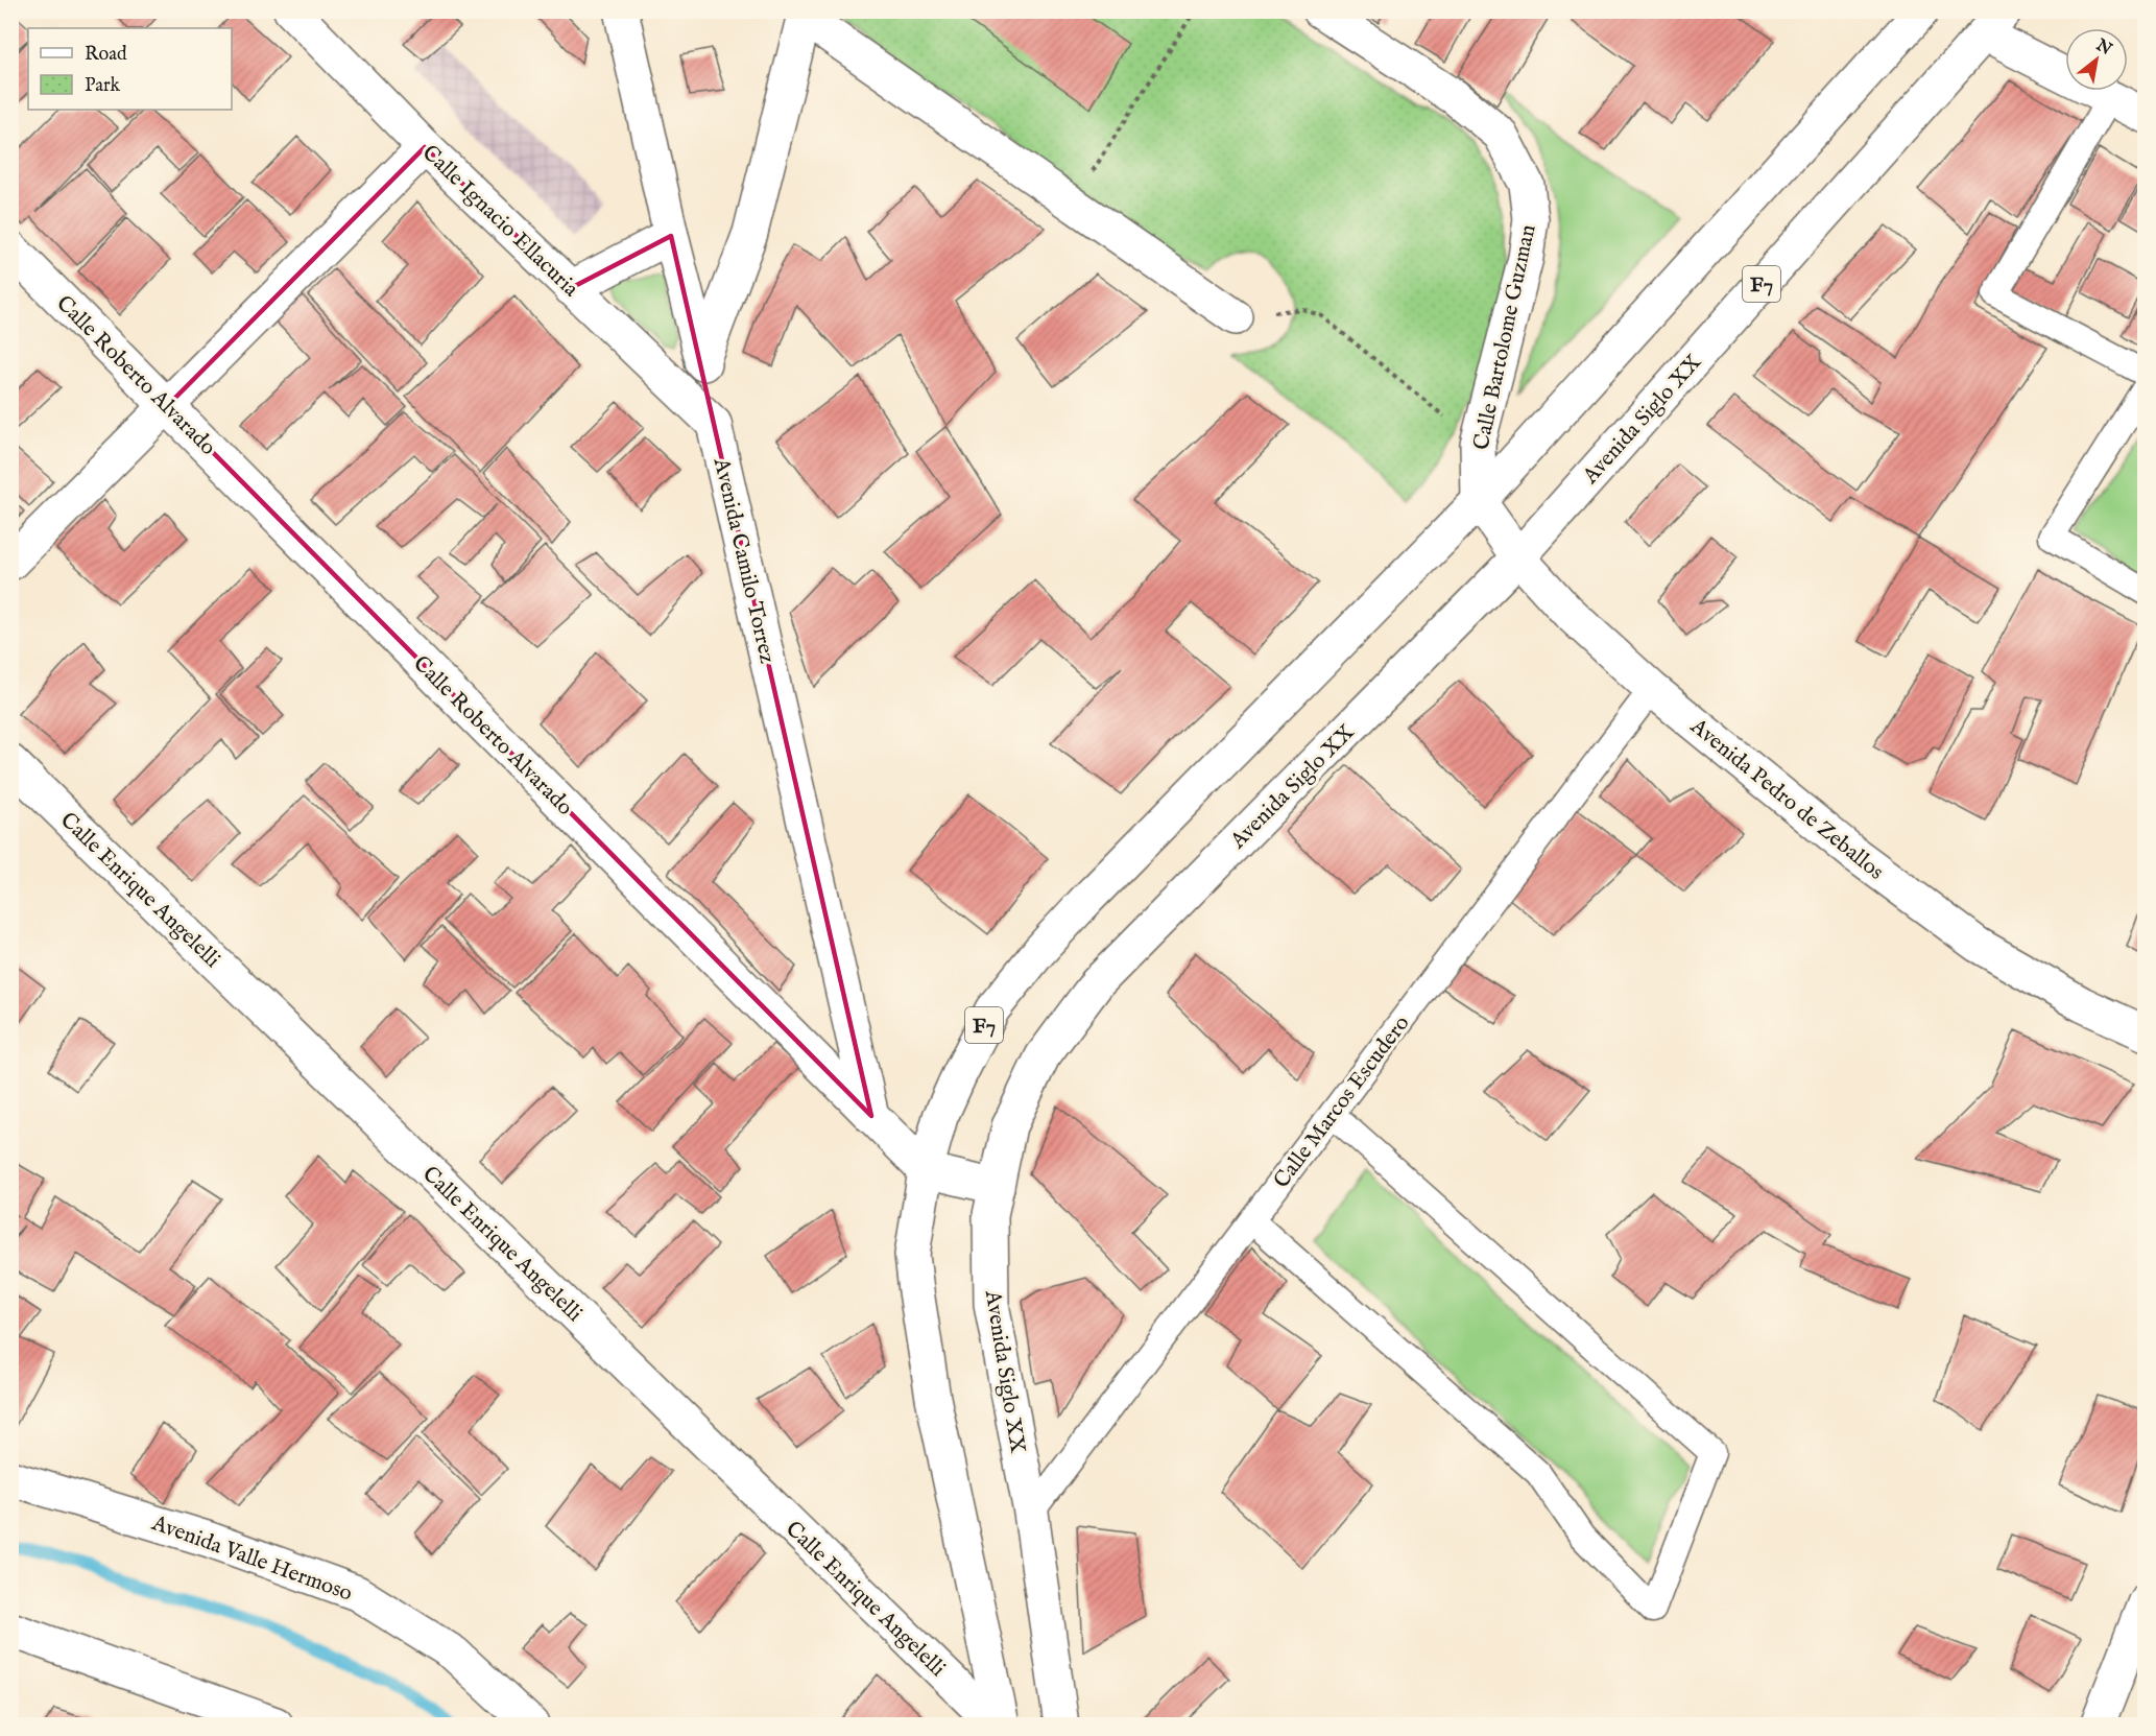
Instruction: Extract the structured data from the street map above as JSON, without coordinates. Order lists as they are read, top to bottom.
{
  "streets": {
    "main road": [
      "Calle Ignacio Ellacuria",
      "F7",
      "Calle Bartolome Guzman",
      "Calle Roberto Alvarado",
      "Avenida Siglo XX",
      "Avenida Camilo Torrez",
      "Avenida Pedro de Zeballos",
      "Calle Enrique Angelelli",
      "Avenida Valle Hermoso"
    ],
    "lane": ["Calle Marcos Escudero"]
  },
  "crossings": [
    ["Calle Ignacio Ellacuria", "Avenida Camilo Torrez"],
    ["F7", "Calle Bartolome Guzman"],
    ["F7", "Calle Roberto Alvarado"],
    ["F7", "Avenida Pedro de Zeballos"],
    ["Calle Bartolome Guzman", "Avenida Pedro de Zeballos"],
    ["Calle Roberto Alvarado", "Avenida Camilo Torrez"],
    ["Avenida Siglo XX", "Avenida Pedro de Zeballos"],
    ["Avenida Siglo XX", "Calle Marcos Escudero"],
    ["Avenida Pedro de Zeballos", "Calle Marcos Escudero"]
  ],
  "legend": ["Road", "Park"],
  "north": "top right"
}
